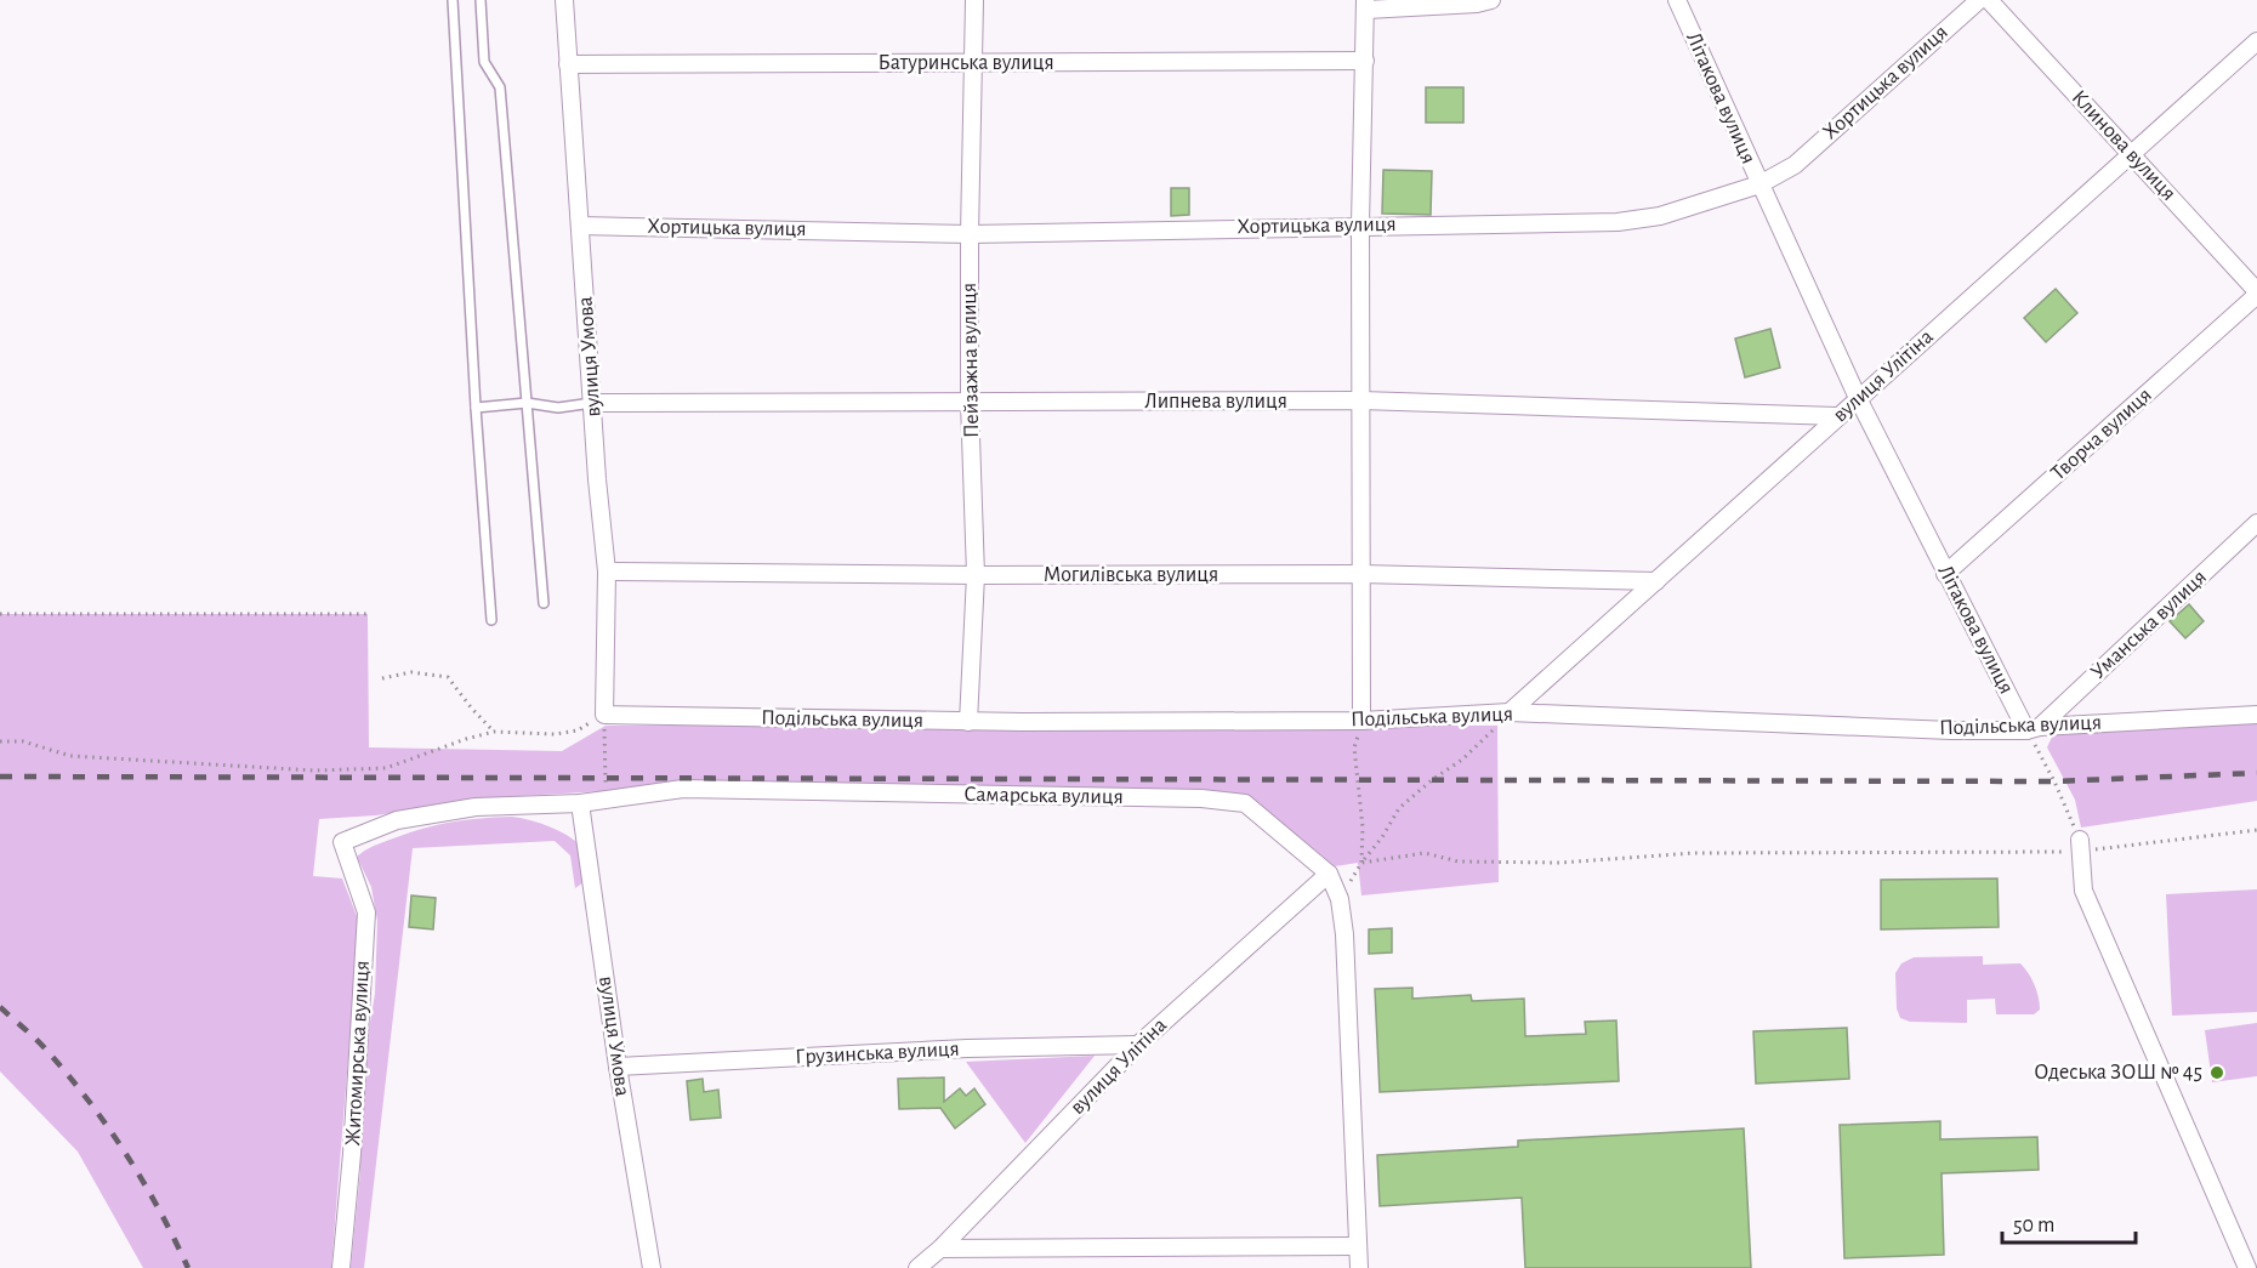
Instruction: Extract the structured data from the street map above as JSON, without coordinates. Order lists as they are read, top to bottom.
{
  "streets": {
    "street": [
      "Батуринська вулиця",
      "Хортицька вулиця",
      "Літакова вулиця",
      "Клинова вулиця",
      "вулиця Умова",
      "Пейзажна вулиця",
      "вулиця Улітіна",
      "Липнева вулиця",
      "Творча вулиця",
      "Могилівська вулиця",
      "Уманська вулиця",
      "Подільська вулиця",
      "Самарська вулиця",
      "Житомирська вулиця",
      "Грузинська вулиця"
    ]
  },
  "crossings": [
    ["Батуринська вулиця", "вулиця Умова"],
    ["Батуринська вулиця", "Пейзажна вулиця"],
    ["Хортицька вулиця", "Літакова вулиця"],
    ["Хортицька вулиця", "вулиця Умова"],
    ["Хортицька вулиця", "Пейзажна вулиця"],
    ["Літакова вулиця", "вулиця Улітіна"],
    ["Літакова вулиця", "Творча вулиця"],
    ["Літакова вулиця", "Уманська вулиця"],
    ["Літакова вулиця", "Подільська вулиця"],
    ["Клинова вулиця", "вулиця Улітіна"],
    ["Клинова вулиця", "Творча вулиця"],
    ["вулиця Умова", "Липнева вулиця"],
    ["вулиця Умова", "Могилівська вулиця"],
    ["вулиця Умова", "Подільська вулиця"],
    ["вулиця Умова", "Самарська вулиця"],
    ["вулиця Умова", "Грузинська вулиця"],
    ["Пейзажна вулиця", "Липнева вулиця"],
    ["Пейзажна вулиця", "Могилівська вулиця"],
    ["Пейзажна вулиця", "Подільська вулиця"],
    ["вулиця Улітіна", "Липнева вулиця"],
    ["вулиця Улітіна", "Могилівська вулиця"],
    ["вулиця Улітіна", "Подільська вулиця"],
    ["вулиця Улітіна", "Самарська вулиця"],
    ["вулиця Улітіна", "Грузинська вулиця"],
    ["Уманська вулиця", "Подільська вулиця"],
    ["Самарська вулиця", "Житомирська вулиця"]
  ],
  "places": ["Одеська ЗОШ № 45"],
  "scale_bar": "50 m"
}
